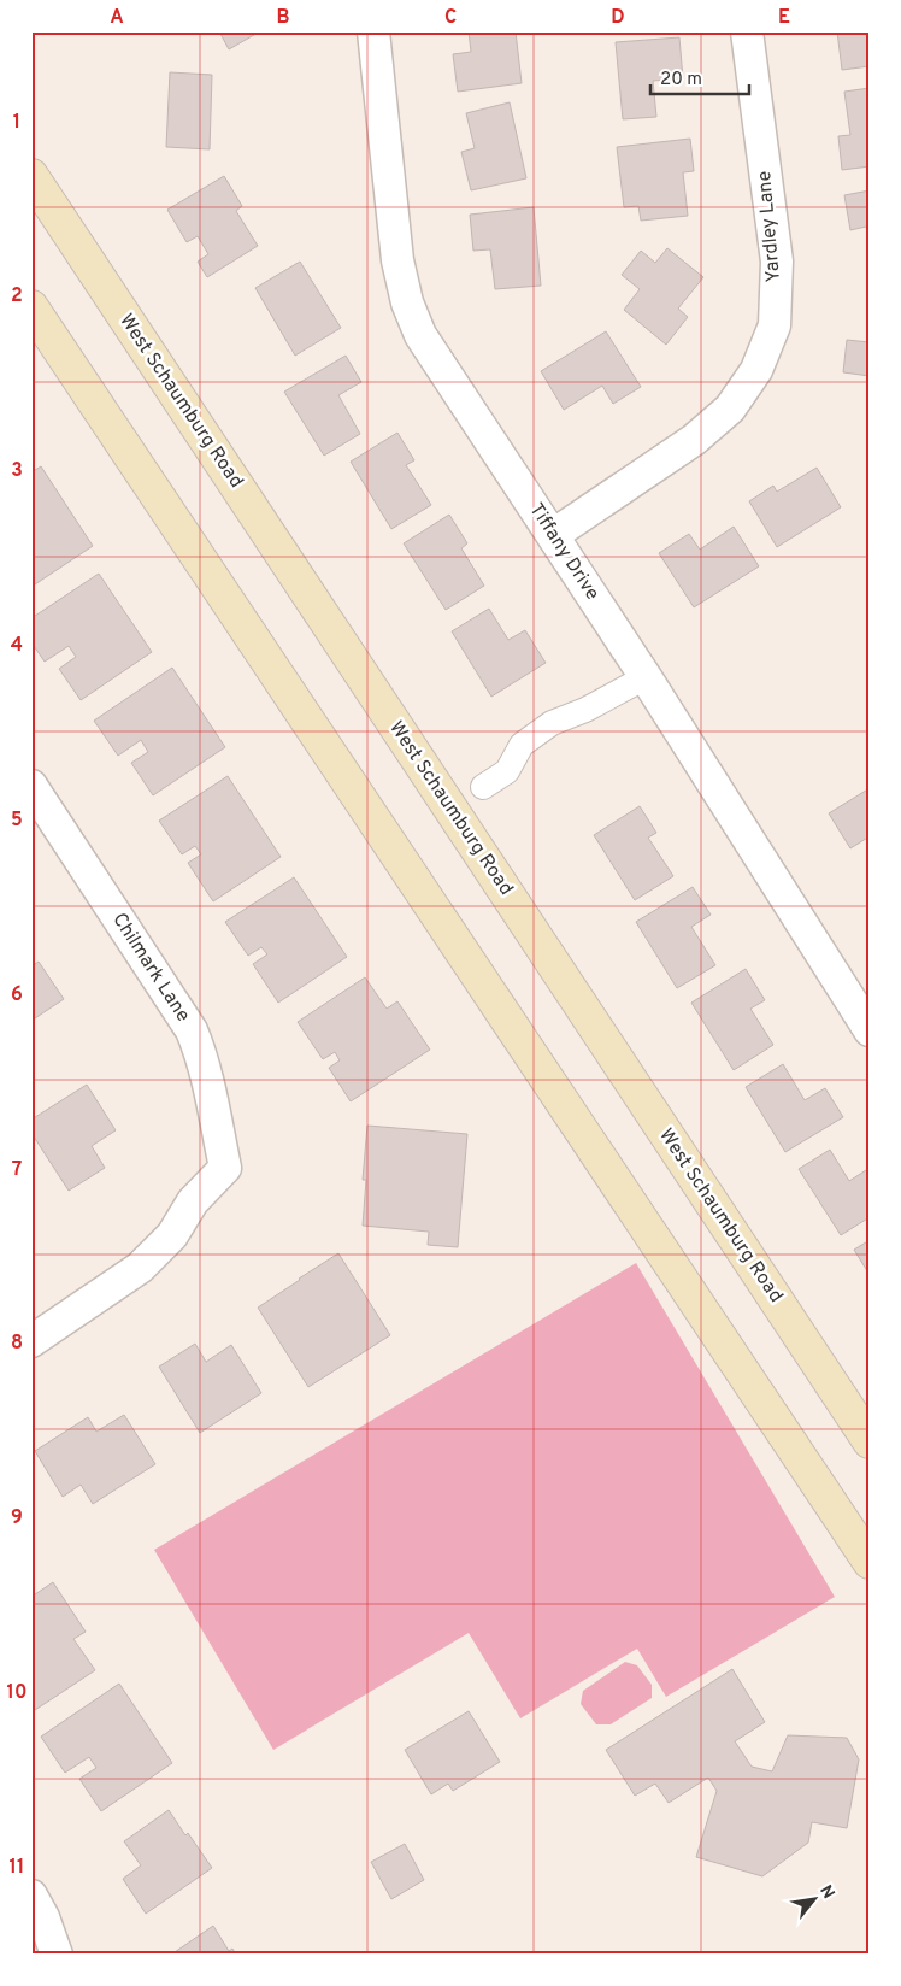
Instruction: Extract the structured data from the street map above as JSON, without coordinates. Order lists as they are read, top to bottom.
{
  "streets": {
    "main road": ["West Schaumburg Road"],
    "street": ["Yardley Lane", "Tiffany Drive", "Chilmark Lane"]
  },
  "crossings": [
    ["Yardley Lane", "Tiffany Drive"]
  ],
  "scale_bar": "20 m",
  "north": "top right",
  "grid": {
    "columns": [
      "A",
      "B",
      "C",
      "D",
      "E"
    ],
    "rows": [
      "1",
      "2",
      "3",
      "4",
      "5",
      "6",
      "7",
      "8",
      "9",
      "10",
      "11"
    ]
  }
}
